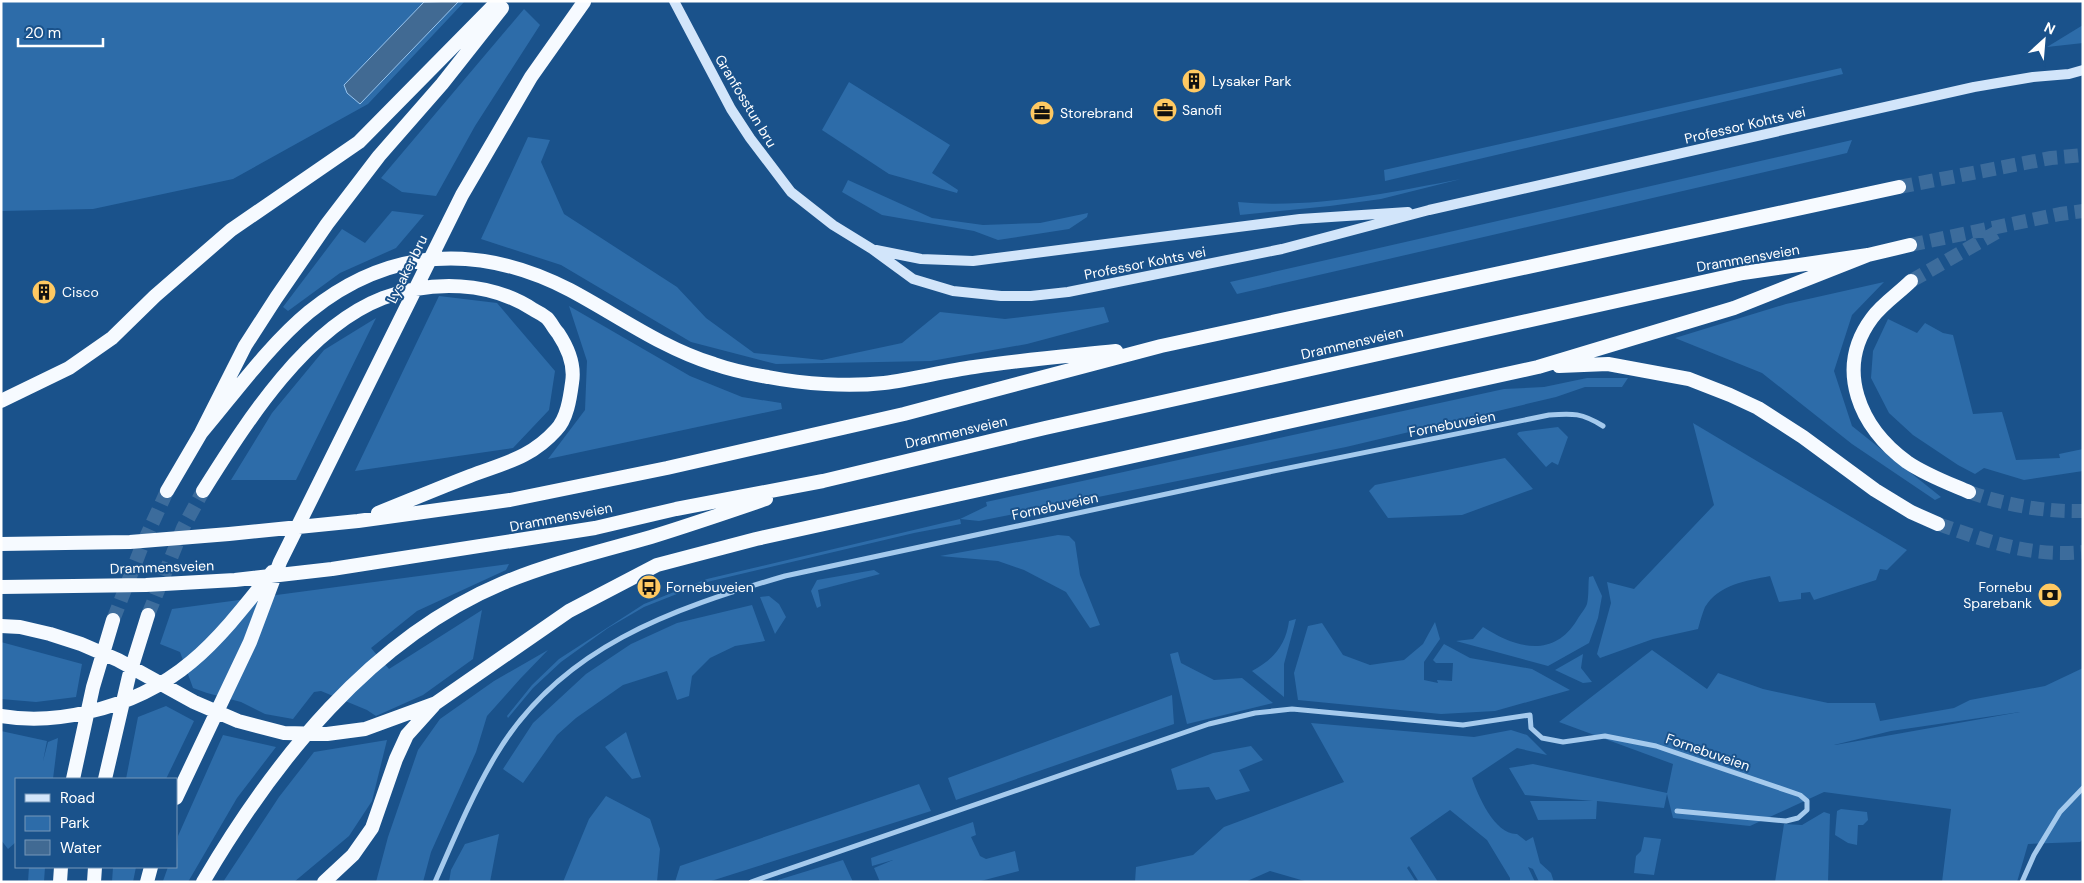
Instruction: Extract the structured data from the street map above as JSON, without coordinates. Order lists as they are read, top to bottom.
{
  "streets": {
    "highway": ["Drammensveien", "Lysaker bru"],
    "main road": ["Granfosstun bru", "Professor Kohts vei"],
    "street": ["Fornebuveien"]
  },
  "crossings": [
    ["Granfosstun bru", "Professor Kohts vei"]
  ],
  "places": {
    "building": ["Lysaker Park", "Cisco"],
    "office": ["Sanofi", "Storebrand"],
    "bus stop": ["Fornebuveien"],
    "bank": ["Fornebu Sparebank"]
  },
  "legend": ["Road", "Park", "Water"],
  "scale_bar": "20 m",
  "north": "top right"
}
